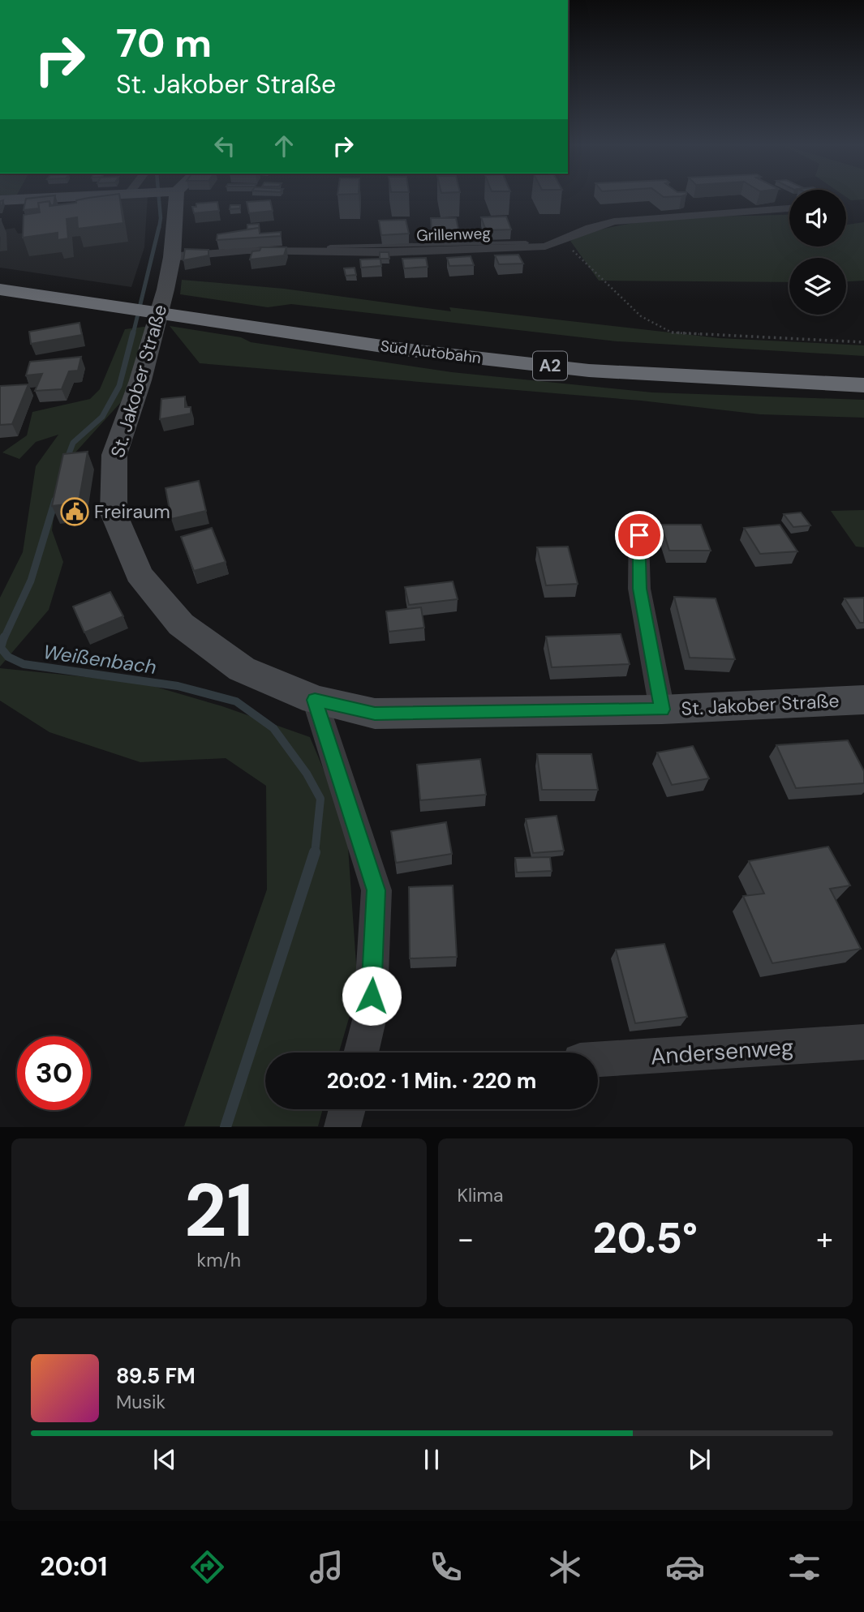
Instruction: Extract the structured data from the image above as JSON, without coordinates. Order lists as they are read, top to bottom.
{
  "streets": {
    "highway": ["Süd Autobahn", "A2"],
    "main road": ["St. Jakober Straße"],
    "street": ["Grillenweg", "Andersenweg"]
  },
  "crossings": [
    ["Grillenweg", "St. Jakober Straße"]
  ],
  "water": ["Weißenbach"],
  "places": {
    "public building": ["Freiraum"]
  },
  "page": {
    "turn": ["70 m", "St. Jakober Straße"],
    "limit": "30",
    "trip": "20:02 · 1 Min. · 220 m",
    "tile": [
      ["21", "km/h"],
      "Klima"
    ],
    "heat": ["−", "20.5°", "+"],
    "song": ["89.5 FM", "Musik"],
    "tabs": "20:01"
  }
}
